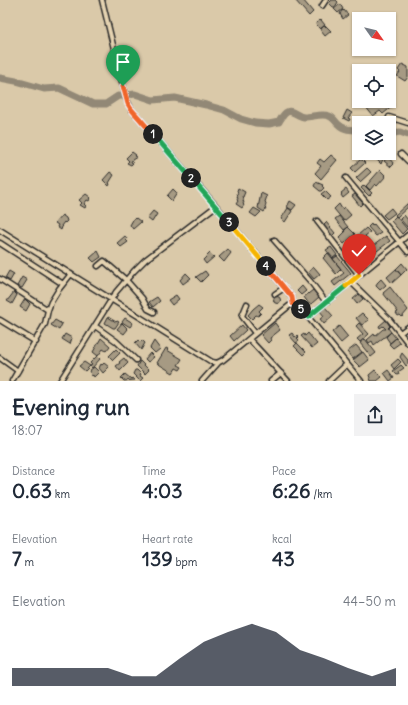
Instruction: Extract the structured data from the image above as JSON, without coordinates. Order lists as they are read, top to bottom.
{
  "north": "bottom right",
  "page": {
    "pins": [
      "1",
      "2",
      "3",
      "4",
      "5"
    ],
    "heading": ["Evening run", "18:07"],
    "stats": [
      ["Distance", "0.63 km"],
      ["Time", "4:03"],
      ["Pace", "6:26 /km"],
      ["Elevation", "7 m"],
      ["Heart rate", "139 bpm"],
      ["kcal", "43"]
    ],
    "chart": ["Elevation", "44–50 m"]
  }
}
